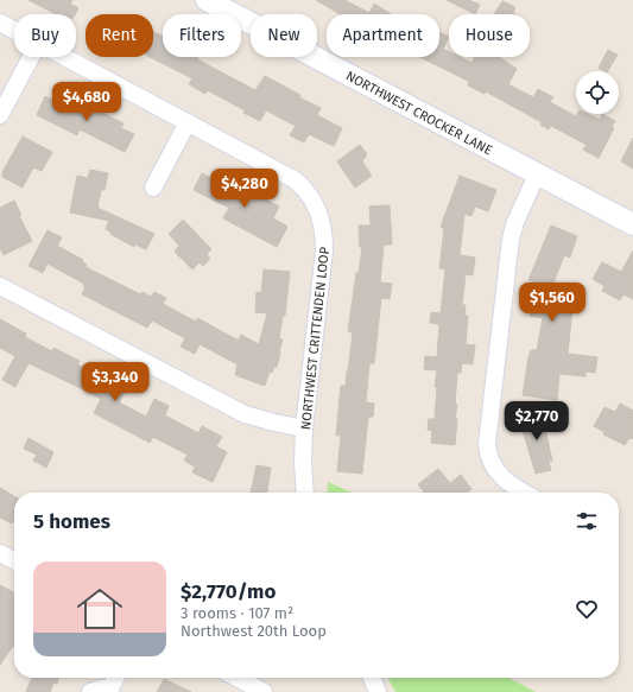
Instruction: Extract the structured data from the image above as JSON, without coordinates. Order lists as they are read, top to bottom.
{
  "streets": {
    "street": ["NORTHWEST CROCKER LANE", "NORTHWEST CRITTENDEN LOOP"]
  },
  "page": {
    "chip": [
      "Buy",
      "Rent",
      "Filters",
      "New",
      "Apartment",
      "House"
    ],
    "price": [
      "$4,680",
      "$4,280",
      "$1,560",
      "$3,340",
      "$2,770"
    ],
    "heading": "5 homes",
    "list": [
      {
        "name": "$2,770/mo",
        "note": "3 rooms · 107 m² · Northwest 20th Loop"
      }
    ]
  }
}
